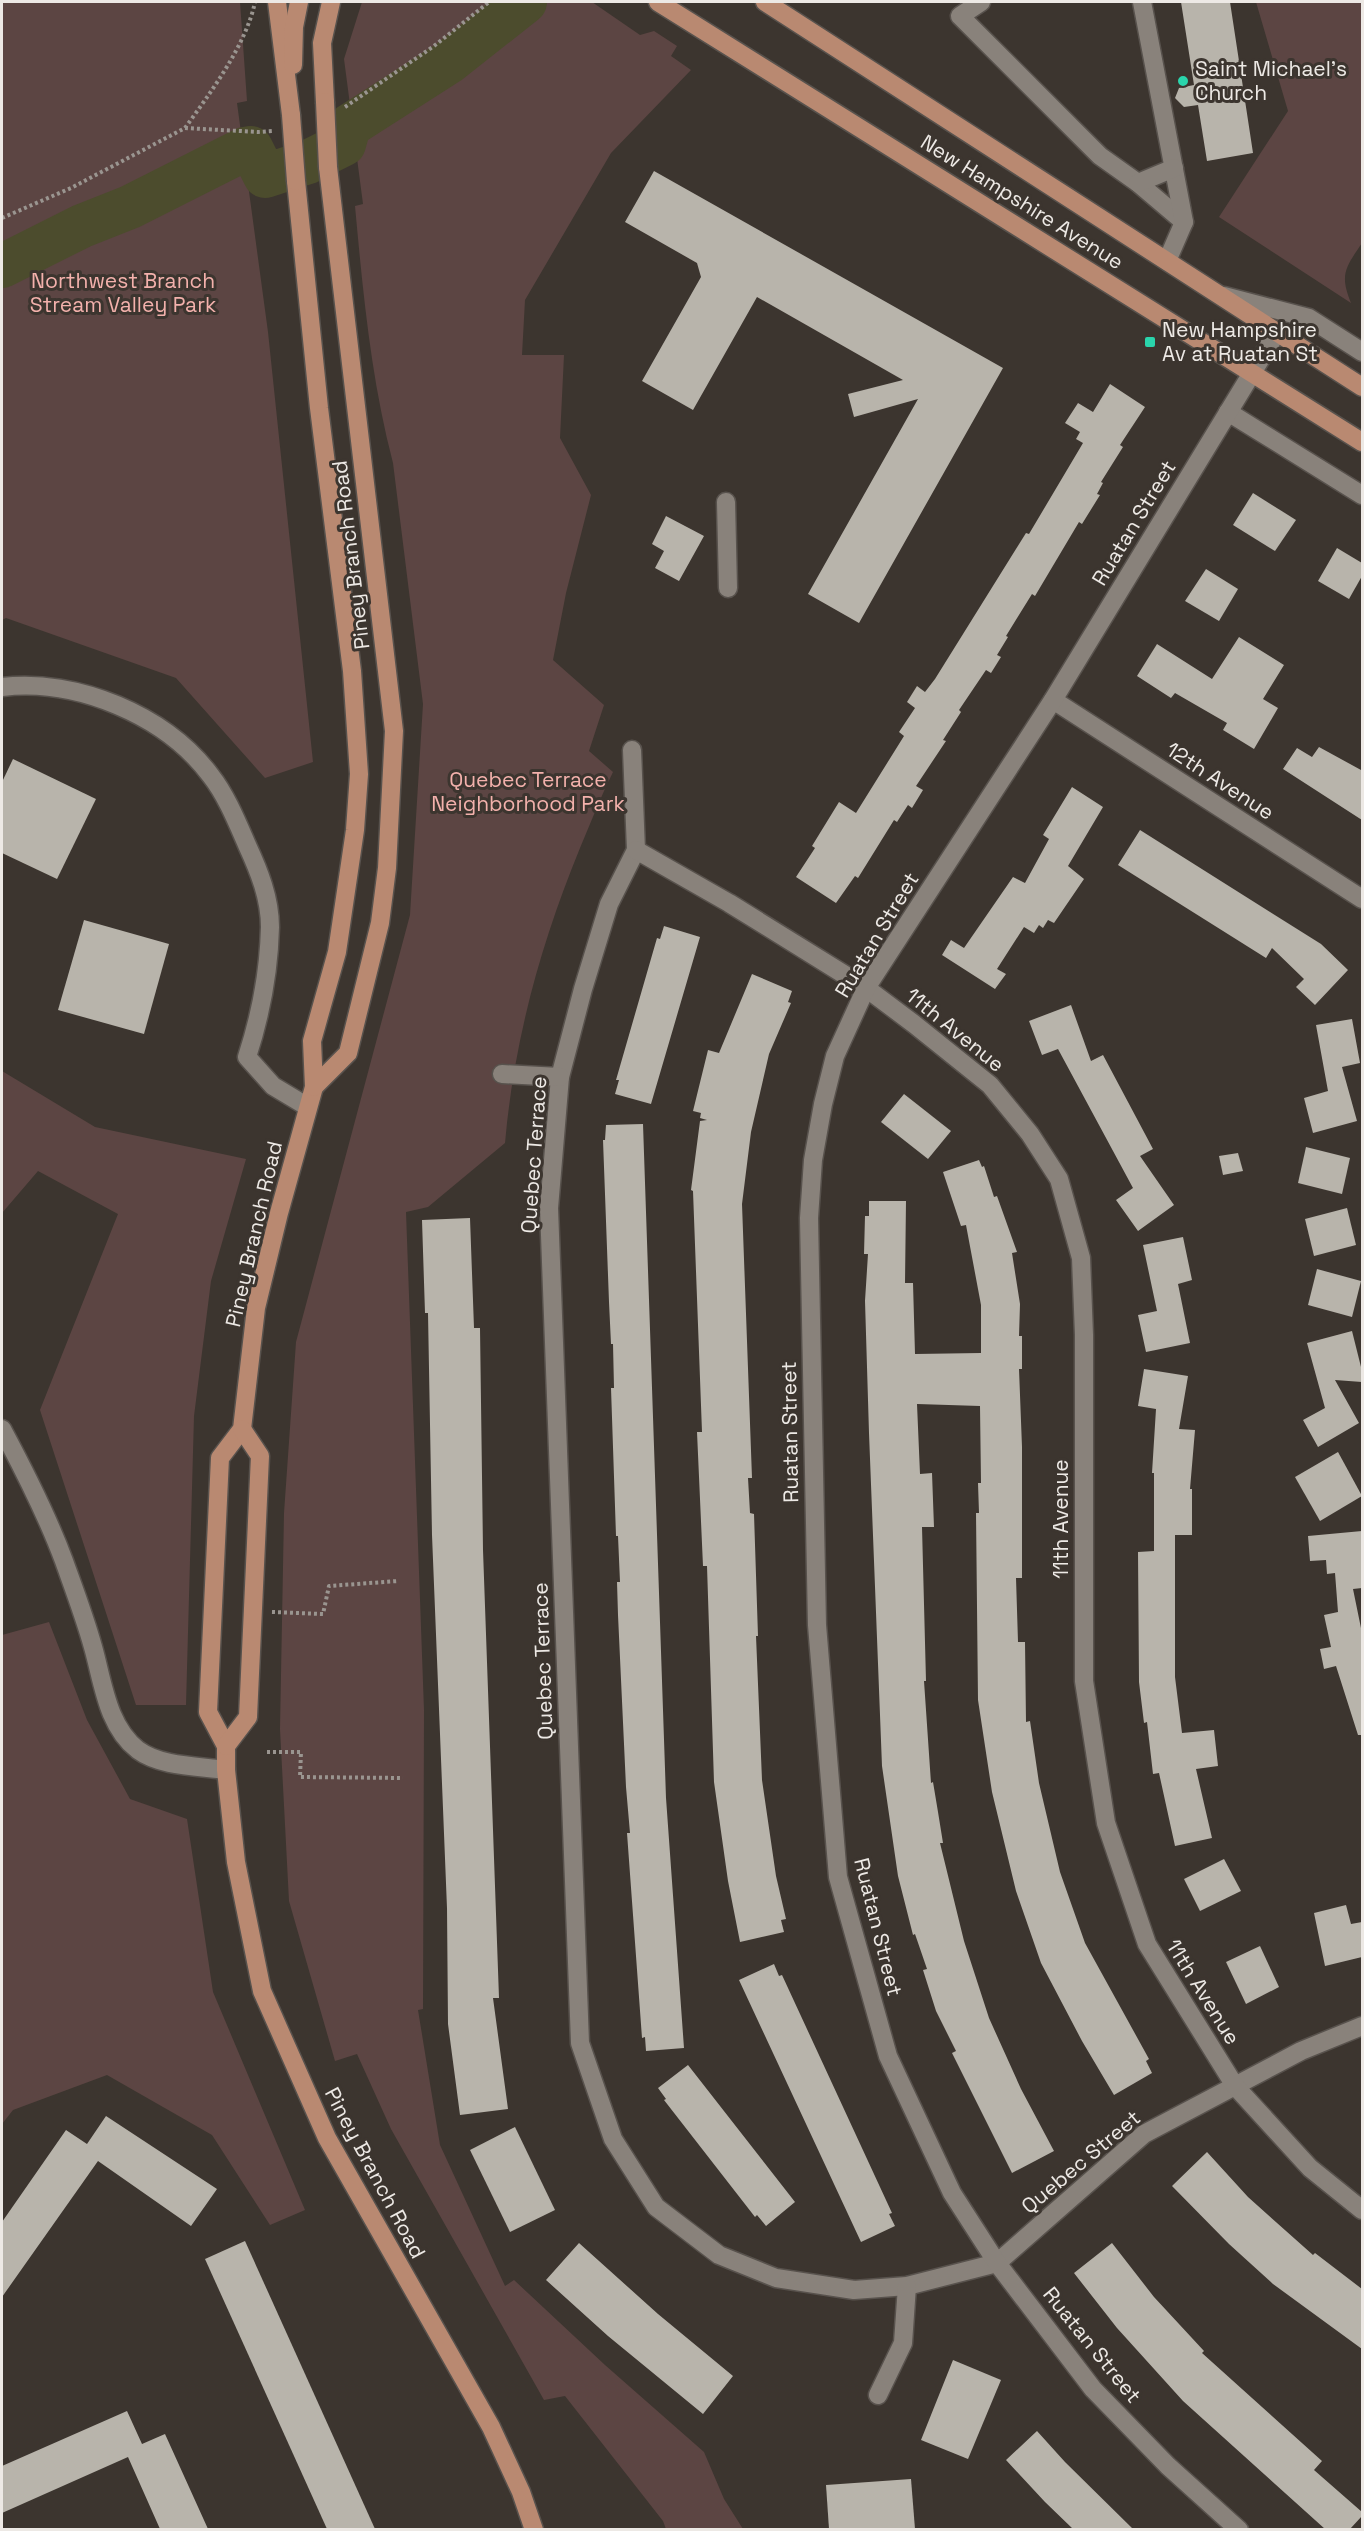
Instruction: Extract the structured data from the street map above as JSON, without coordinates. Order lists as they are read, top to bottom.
{
  "streets": {
    "main road": ["New Hampshire Avenue", "Piney Branch Road"],
    "street": [
      "Ruatan Street",
      "12th Avenue",
      "11th Avenue",
      "Quebec Terrace",
      "Quebec Street"
    ]
  },
  "crossings": [
    ["New Hampshire Avenue", "Ruatan Street"],
    ["Ruatan Street", "12th Avenue"],
    ["Ruatan Street", "11th Avenue"],
    ["Ruatan Street", "Quebec Terrace"],
    ["Ruatan Street", "Quebec Street"],
    ["11th Avenue", "Quebec Terrace"],
    ["11th Avenue", "Quebec Street"],
    ["Quebec Terrace", "Quebec Street"]
  ],
  "parks": ["Northwest Branch Stream Valley Park", "Quebec Terrace Neighborhood Park"],
  "places": {
    "other": ["Saint Michael's Church"],
    "transit": ["New Hampshire Av at Ruatan St"]
  }
}
